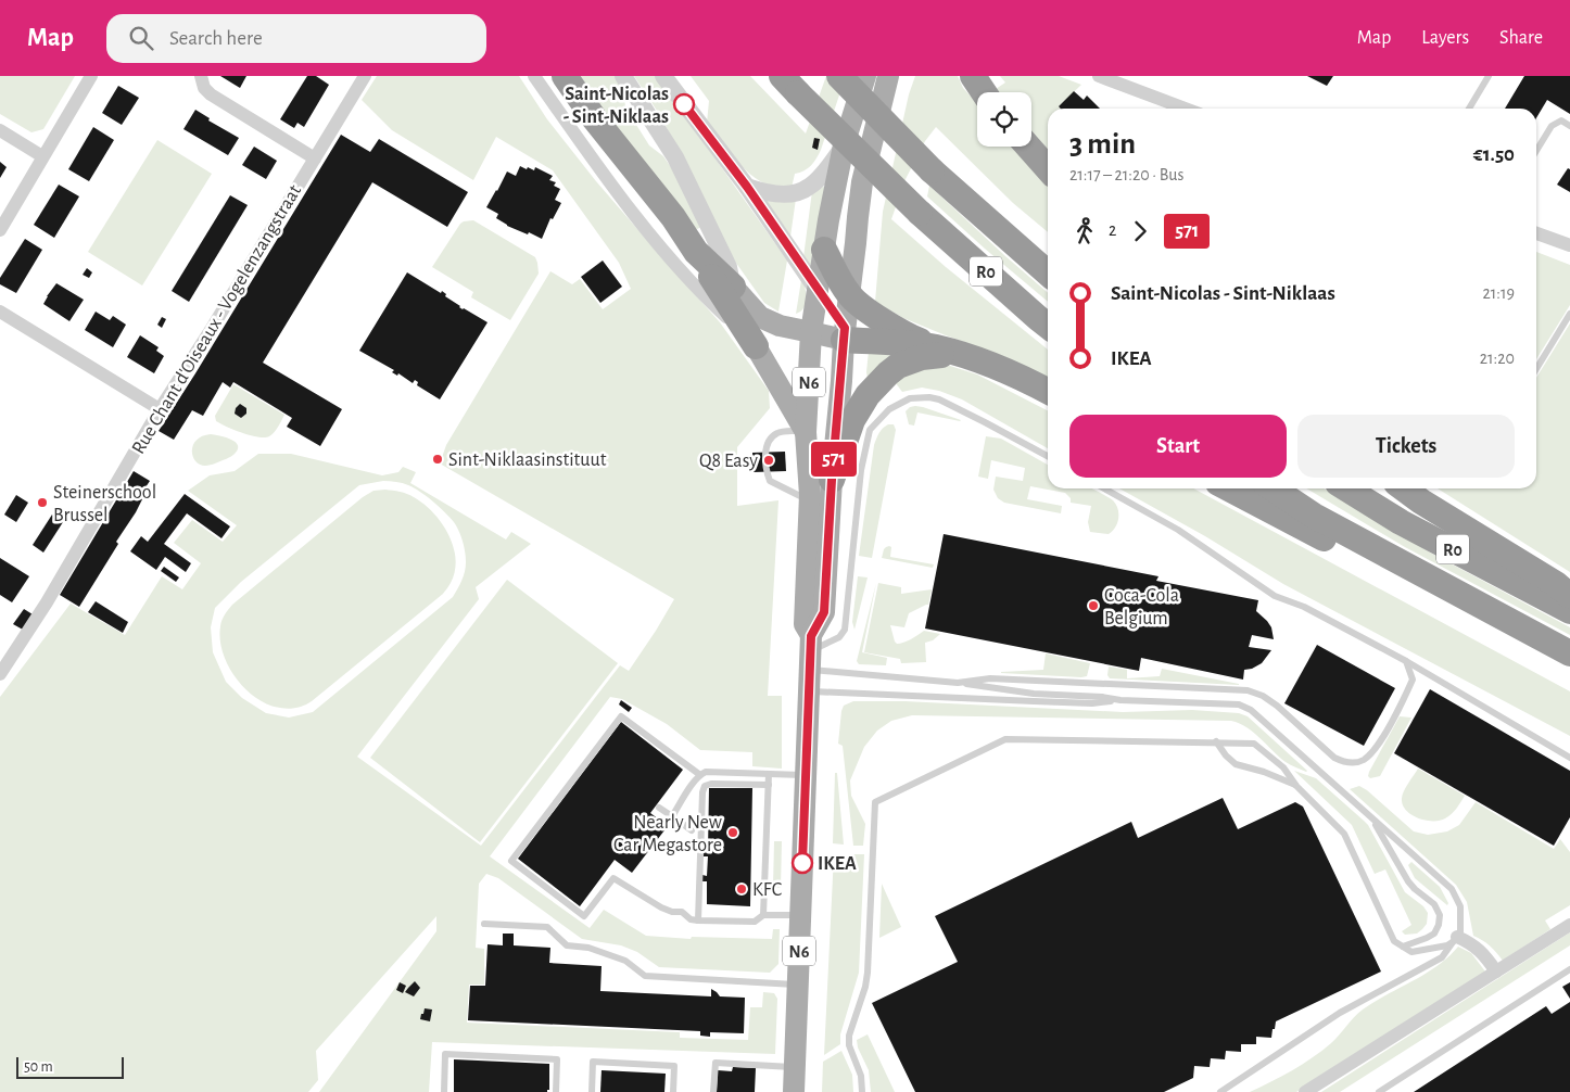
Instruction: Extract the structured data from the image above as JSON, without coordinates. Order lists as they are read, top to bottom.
{
  "streets": {
    "highway": ["R0"],
    "main road": ["N6"],
    "street": ["Rue Chant d'Oiseaux - Vogelenzangstraat"]
  },
  "places": [
    "Saint-Nicolas - Sint-Niklaas",
    "Sint-Niklaasinstituut",
    "Q8 Easy",
    "Steinerschool Brussel",
    "Coca-Cola Belgium",
    "Nearly New Car Megastore",
    "IKEA",
    "KFC"
  ],
  "lines": ["bus line 571"],
  "scale_bar": "50 m",
  "page": {
    "header": "Map",
    "search": "Search here",
    "nav": ["Map", "Layers", "Share"],
    "on_map": "571",
    "heading": ["3 min", "21:17 – 21:20 · Bus", "€1.50"],
    "legs": ["2", "571"],
    "list": [
      {
        "name": "Saint-Nicolas - Sint-Niklaas",
        "value": "21:19"
      },
      {
        "name": "IKEA",
        "value": "21:20"
      }
    ],
    "buttons": ["Start", "Tickets"],
    "scale": "50 m"
  }
}
